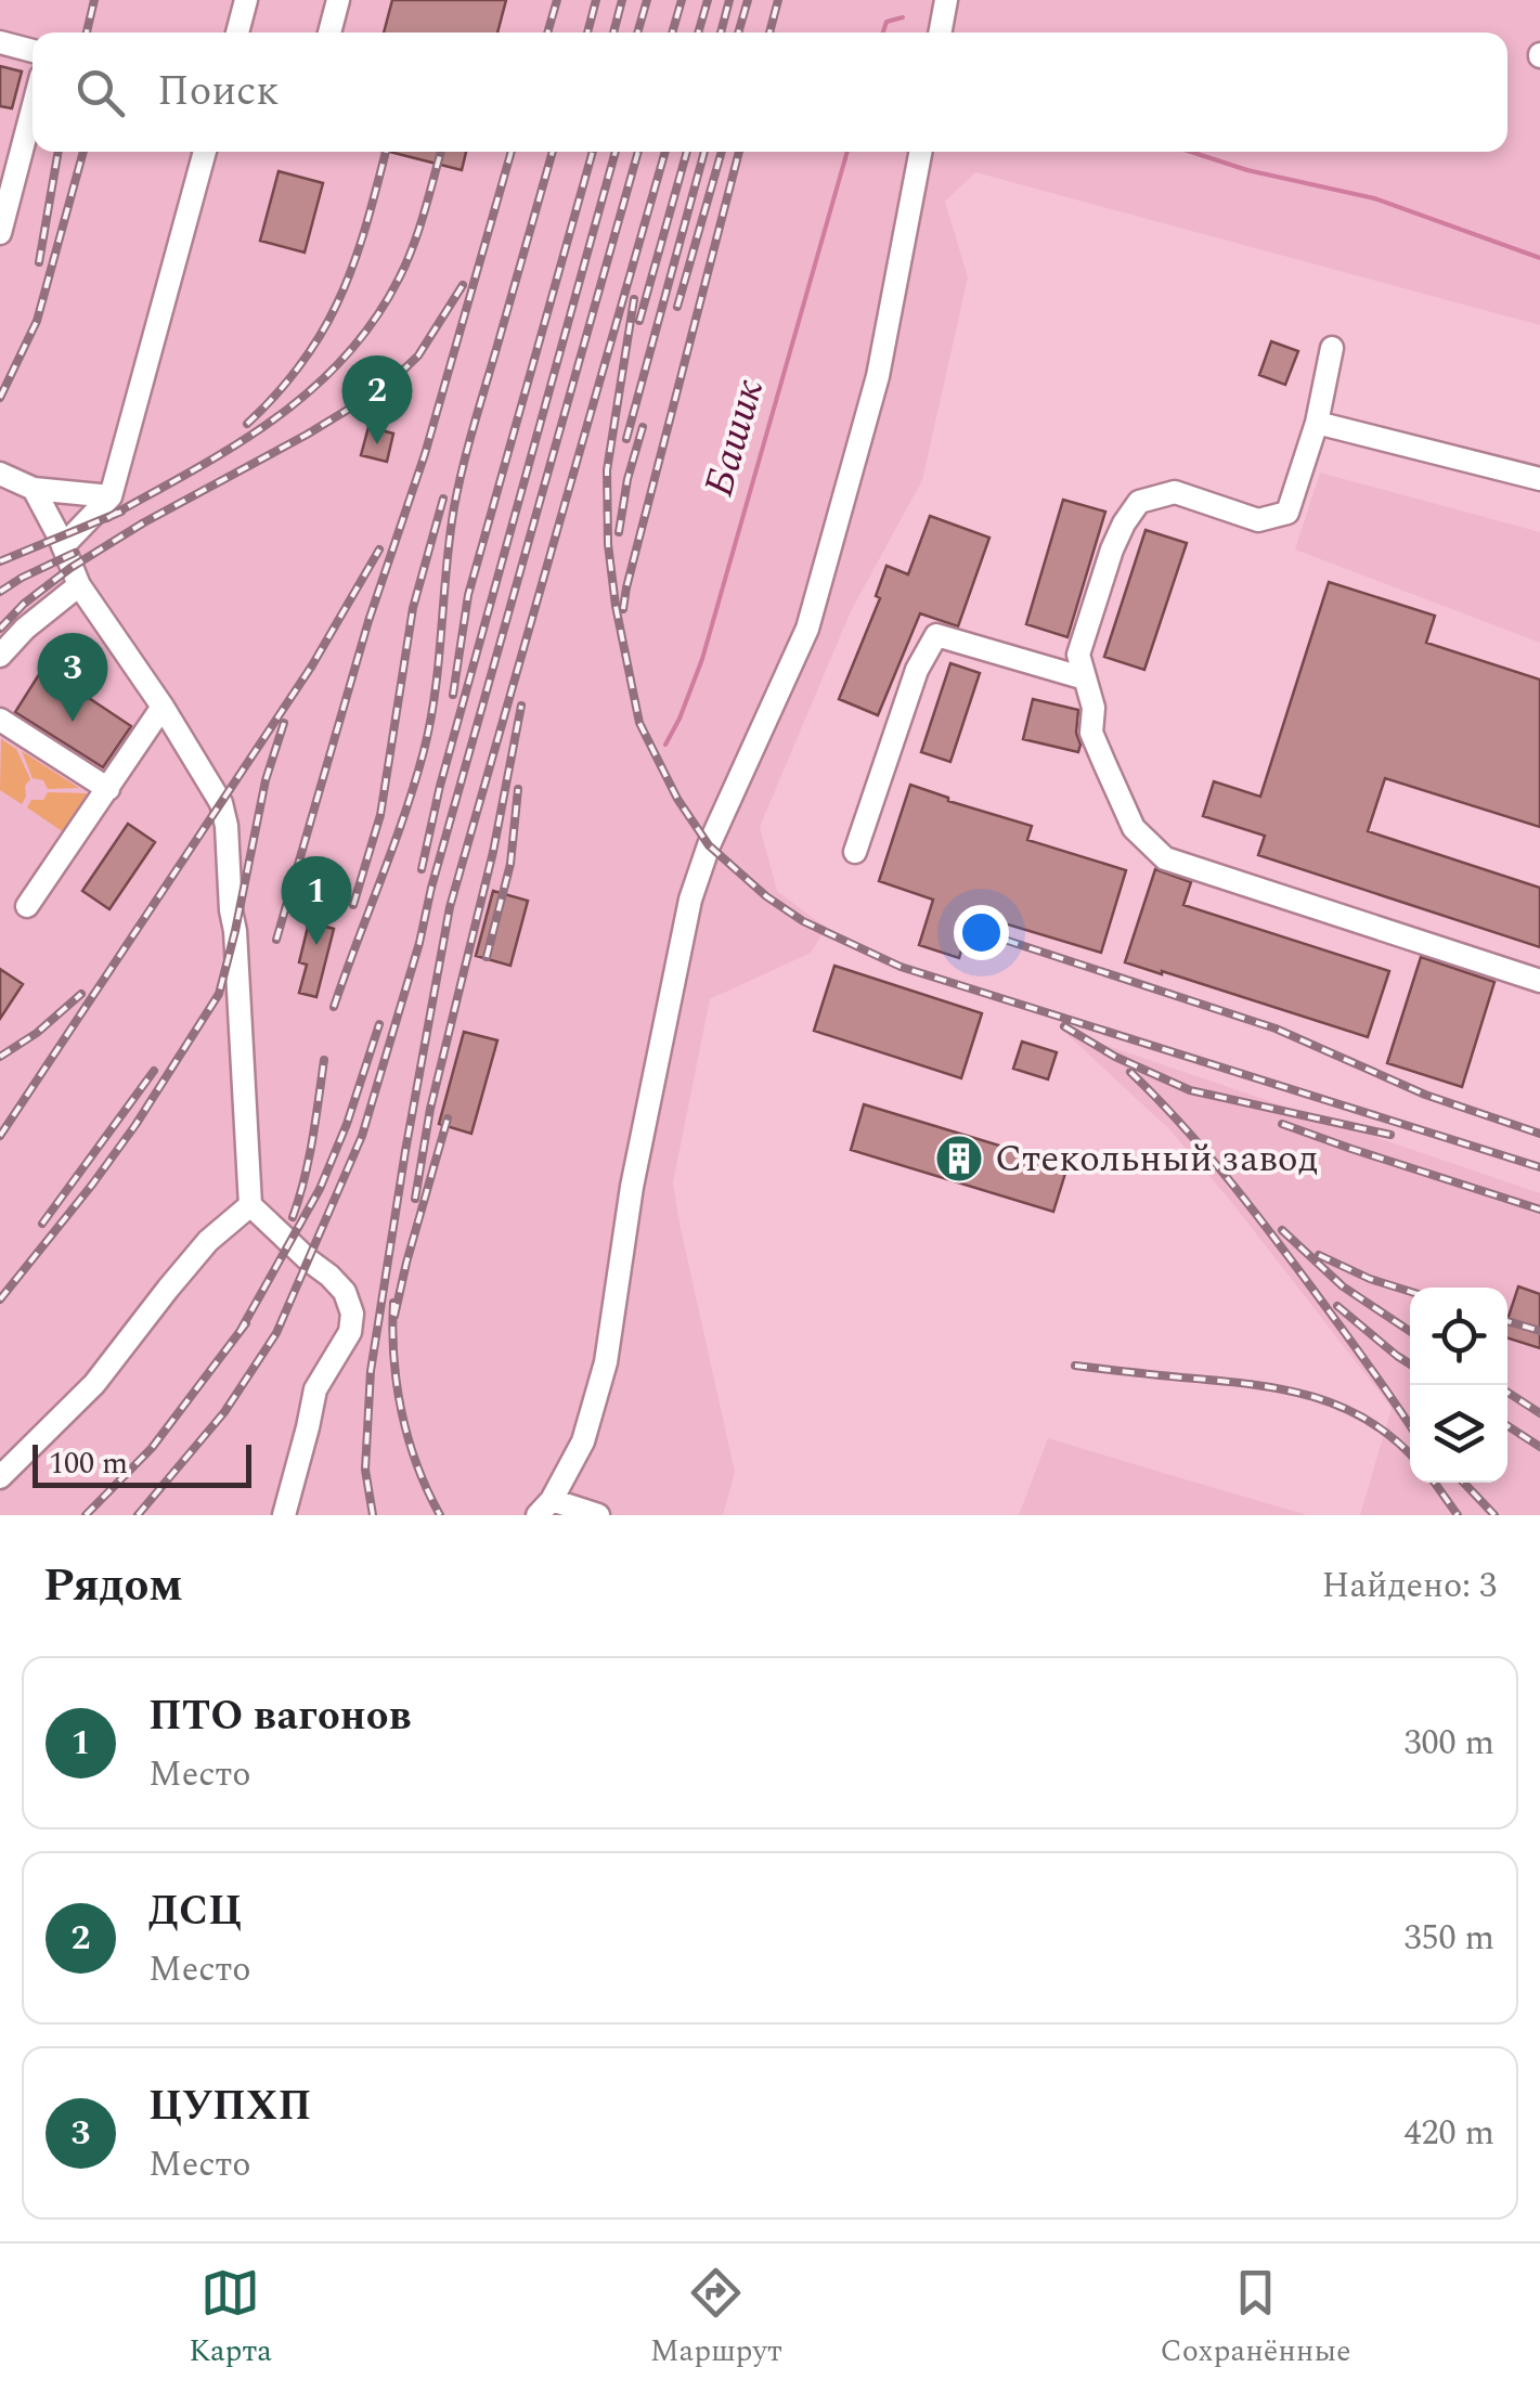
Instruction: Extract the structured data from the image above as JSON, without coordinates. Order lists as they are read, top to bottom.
{
  "water": ["Башик"],
  "places": {
    "building": ["Стекольный завод"]
  },
  "scale_bar": "100 m",
  "page": {
    "search": "Поиск",
    "pins": ["2", "3", "1"],
    "scale": "100 m",
    "heading": ["Рядом", "Найдено: 3"],
    "list": [
      {
        "mark": "1",
        "name": "ПТО вагонов",
        "note": "Место",
        "value": "300 m"
      },
      {
        "mark": "2",
        "name": "ДСЦ",
        "note": "Место",
        "value": "350 m"
      },
      {
        "mark": "3",
        "name": "ЦУПХП",
        "note": "Место",
        "value": "420 m"
      }
    ],
    "nav": ["Карта", "Маршрут", "Сохранённые"]
  }
}
